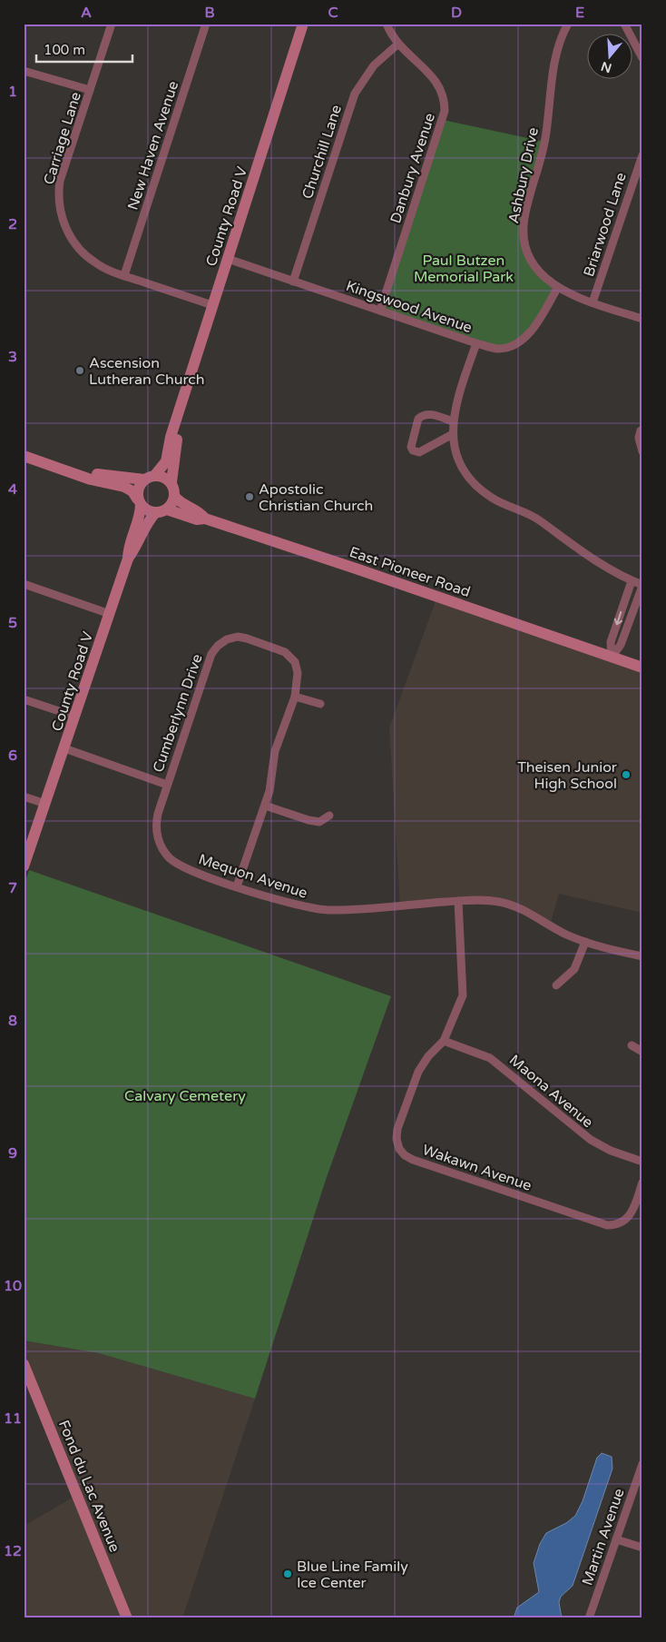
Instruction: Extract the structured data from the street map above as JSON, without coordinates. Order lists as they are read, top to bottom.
{
  "streets": {
    "main road": ["County Road V", "East Pioneer Road", "Fond du Lac Avenue"],
    "street": [
      "Carriage Lane",
      "New Haven Avenue",
      "Churchill Lane",
      "Danbury Avenue",
      "Ashbury Drive",
      "Briarwood Lane",
      "Kingswood Avenue",
      "Cumberlynn Drive",
      "Mequon Avenue",
      "Maona Avenue",
      "Wakawn Avenue",
      "Martin Avenue"
    ]
  },
  "crossings": [
    ["Carriage Lane", "New Haven Avenue"],
    ["Carriage Lane", "County Road V"],
    ["Churchill Lane", "Danbury Avenue"],
    ["Churchill Lane", "Kingswood Avenue"],
    ["Danbury Avenue", "Kingswood Avenue"],
    ["Ashbury Drive", "Briarwood Lane"],
    ["Ashbury Drive", "Kingswood Avenue"],
    ["County Road V", "Kingswood Avenue"],
    ["County Road V", "East Pioneer Road"],
    ["Cumberlynn Drive", "Mequon Avenue"],
    ["Maona Avenue", "Wakawn Avenue"]
  ],
  "parks": ["Paul Butzen Memorial Park", "Calvary Cemetery"],
  "places": [
    "Ascension Lutheran Church",
    "Apostolic Christian Church",
    "Theisen Junior High School",
    "Blue Line Family Ice Center"
  ],
  "scale_bar": "100 m",
  "north": "bottom",
  "grid": {
    "columns": [
      "A",
      "B",
      "C",
      "D",
      "E"
    ],
    "rows": [
      "1",
      "2",
      "3",
      "4",
      "5",
      "6",
      "7",
      "8",
      "9",
      "10",
      "11",
      "12"
    ]
  }
}
